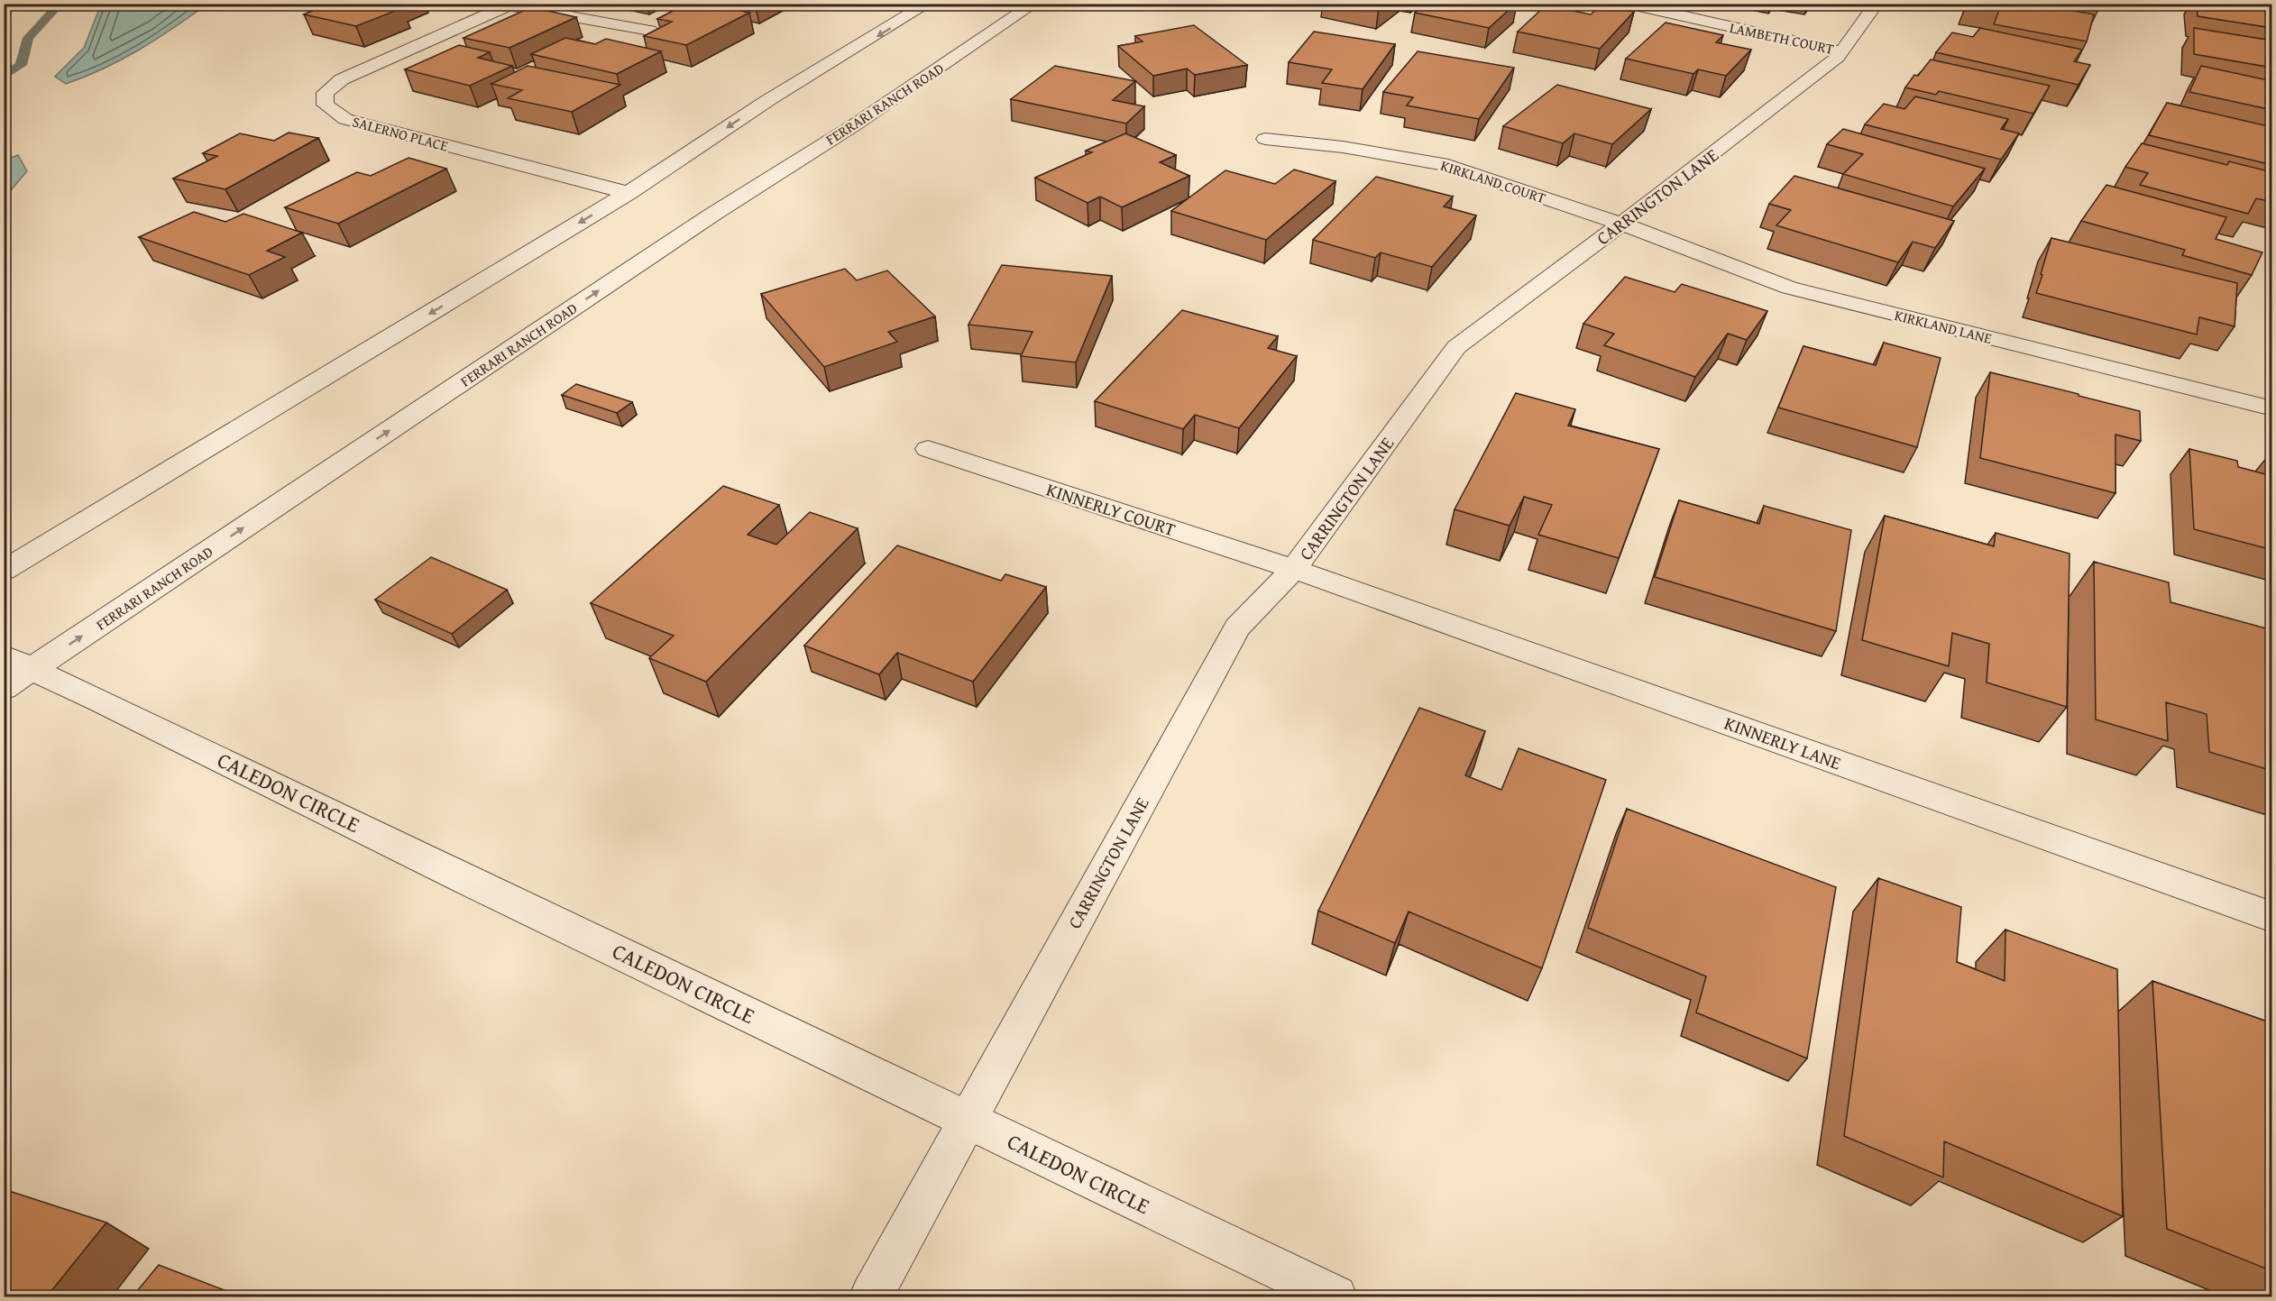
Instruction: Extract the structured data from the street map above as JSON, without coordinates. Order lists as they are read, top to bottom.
{
  "streets": {
    "street": [
      "LAMBETH COURT",
      "FERRARI RANCH ROAD",
      "SALERNO PLACE",
      "KIRKLAND COURT",
      "CARRINGTON LANE",
      "KIRKLAND LANE",
      "KINNERLY COURT",
      "KINNERLY LANE",
      "CALEDON CIRCLE"
    ]
  },
  "crossings": [
    ["LAMBETH COURT", "CARRINGTON LANE"],
    ["FERRARI RANCH ROAD", "CALEDON CIRCLE"],
    ["KIRKLAND COURT", "CARRINGTON LANE"],
    ["KIRKLAND COURT", "KIRKLAND LANE"],
    ["CARRINGTON LANE", "KIRKLAND LANE"],
    ["CARRINGTON LANE", "KINNERLY COURT"],
    ["CARRINGTON LANE", "KINNERLY LANE"],
    ["CARRINGTON LANE", "CALEDON CIRCLE"],
    ["KINNERLY COURT", "KINNERLY LANE"]
  ]
}
